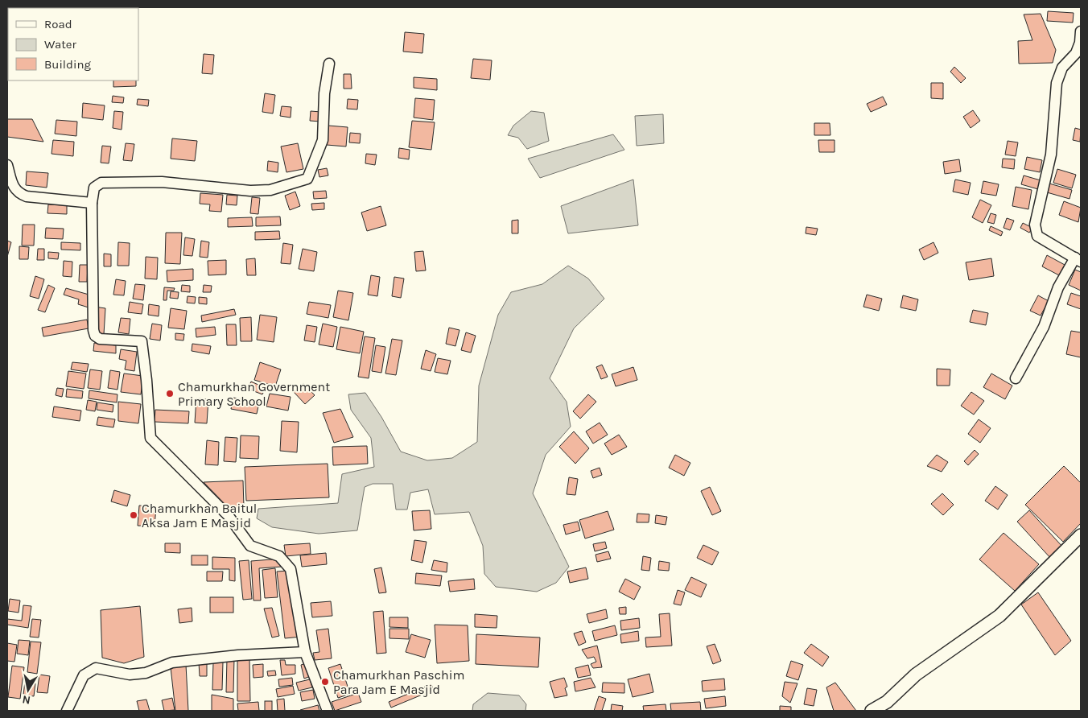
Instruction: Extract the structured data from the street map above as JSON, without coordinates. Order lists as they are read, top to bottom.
{
  "places": ["Chamurkhan Government Primary School", "Chamurkhan Baitul Aksa Jam E Masjid", "Chamurkhan Paschim Para Jam E Masjid"],
  "legend": ["Road", "Water", "Building"],
  "north": "bottom"
}
